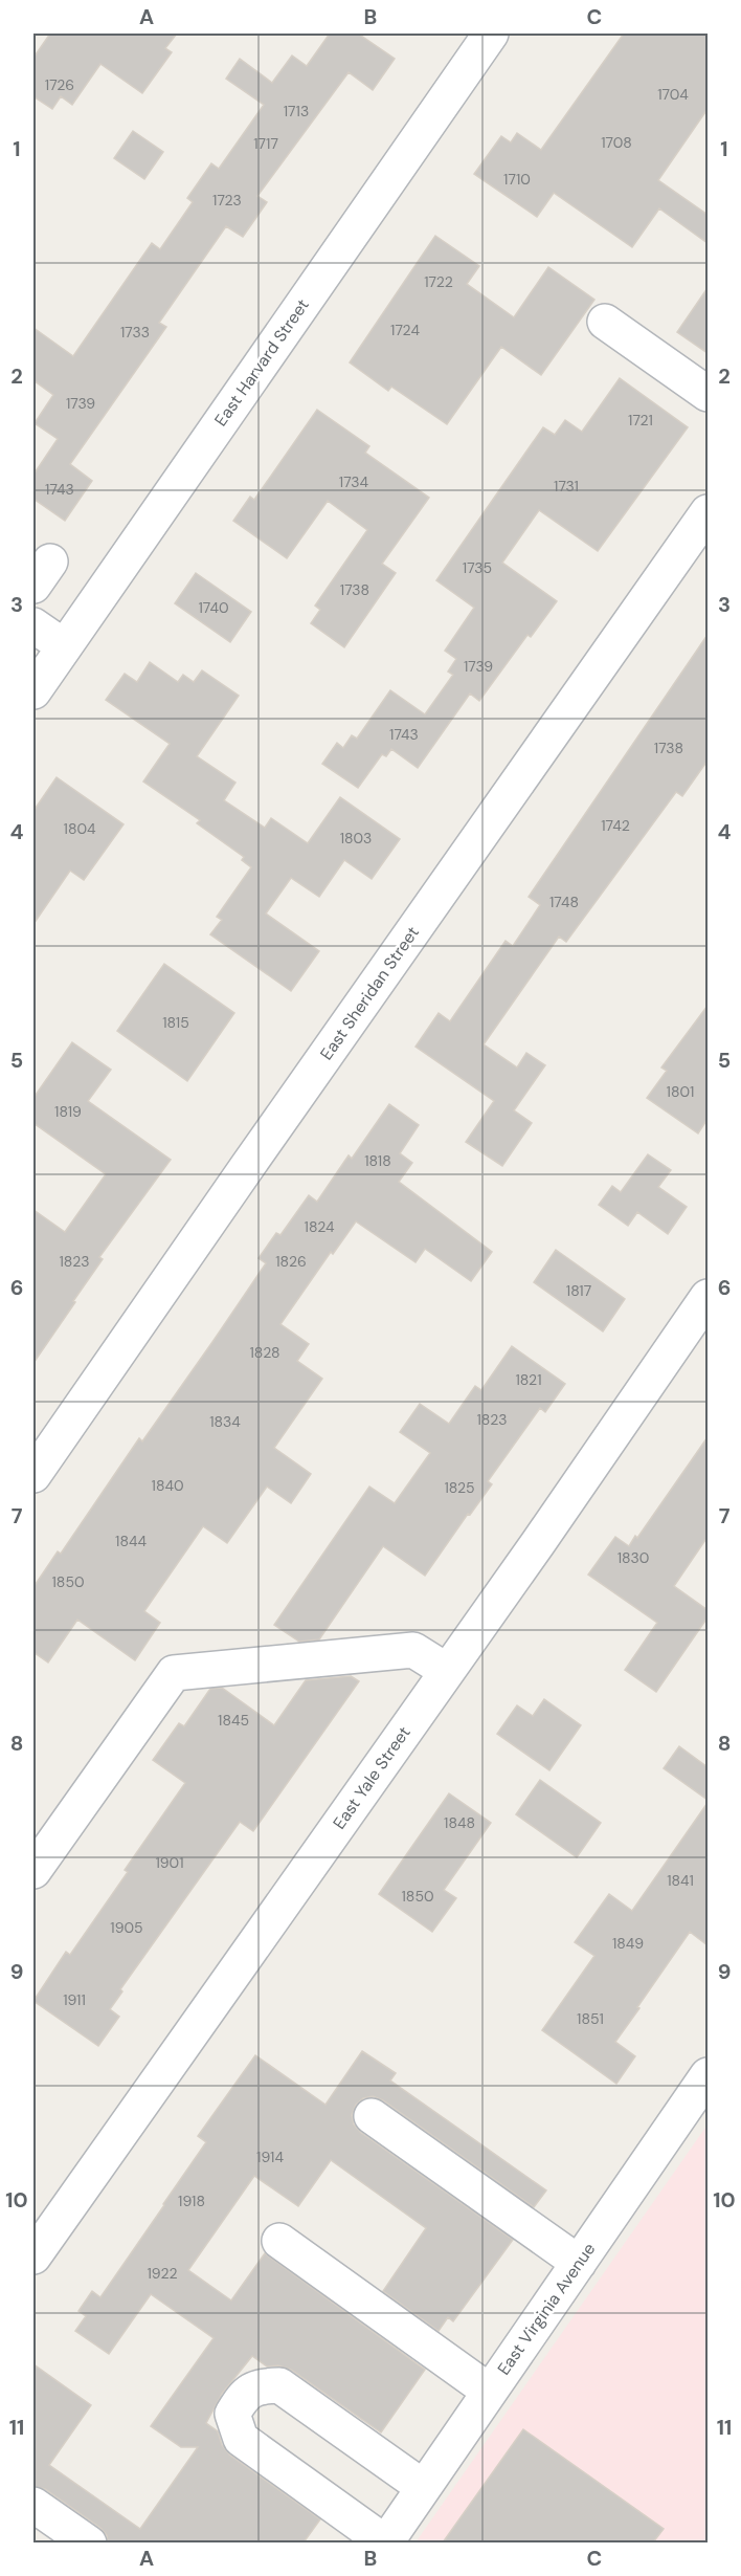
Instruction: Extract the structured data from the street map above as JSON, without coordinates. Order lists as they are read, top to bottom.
{
  "streets": {
    "street": [
      "East Harvard Street",
      "East Sheridan Street",
      "East Yale Street",
      "East Virginia Avenue"
    ]
  },
  "house_numbers": [
    "1726",
    "1704",
    "1713",
    "1708",
    "1717",
    "1710",
    "1723",
    "1722",
    "1724",
    "1733",
    "1739",
    "1721",
    "1734",
    "1731",
    "1743",
    "1735",
    "1738",
    "1740",
    "1739",
    "1743",
    "1738",
    "1742",
    "1804",
    "1803",
    "1748",
    "1815",
    "1801",
    "1819",
    "1818",
    "1824",
    "1823",
    "1826",
    "1817",
    "1828",
    "1821",
    "1823",
    "1834",
    "1840",
    "1825",
    "1844",
    "1830",
    "1850",
    "1845",
    "1848",
    "1901",
    "1841",
    "1850",
    "1905",
    "1849",
    "1911",
    "1851",
    "1914",
    "1918",
    "1922"
  ],
  "grid": {
    "columns": ["A", "B", "C"],
    "rows": [
      "1",
      "2",
      "3",
      "4",
      "5",
      "6",
      "7",
      "8",
      "9",
      "10",
      "11"
    ]
  }
}
